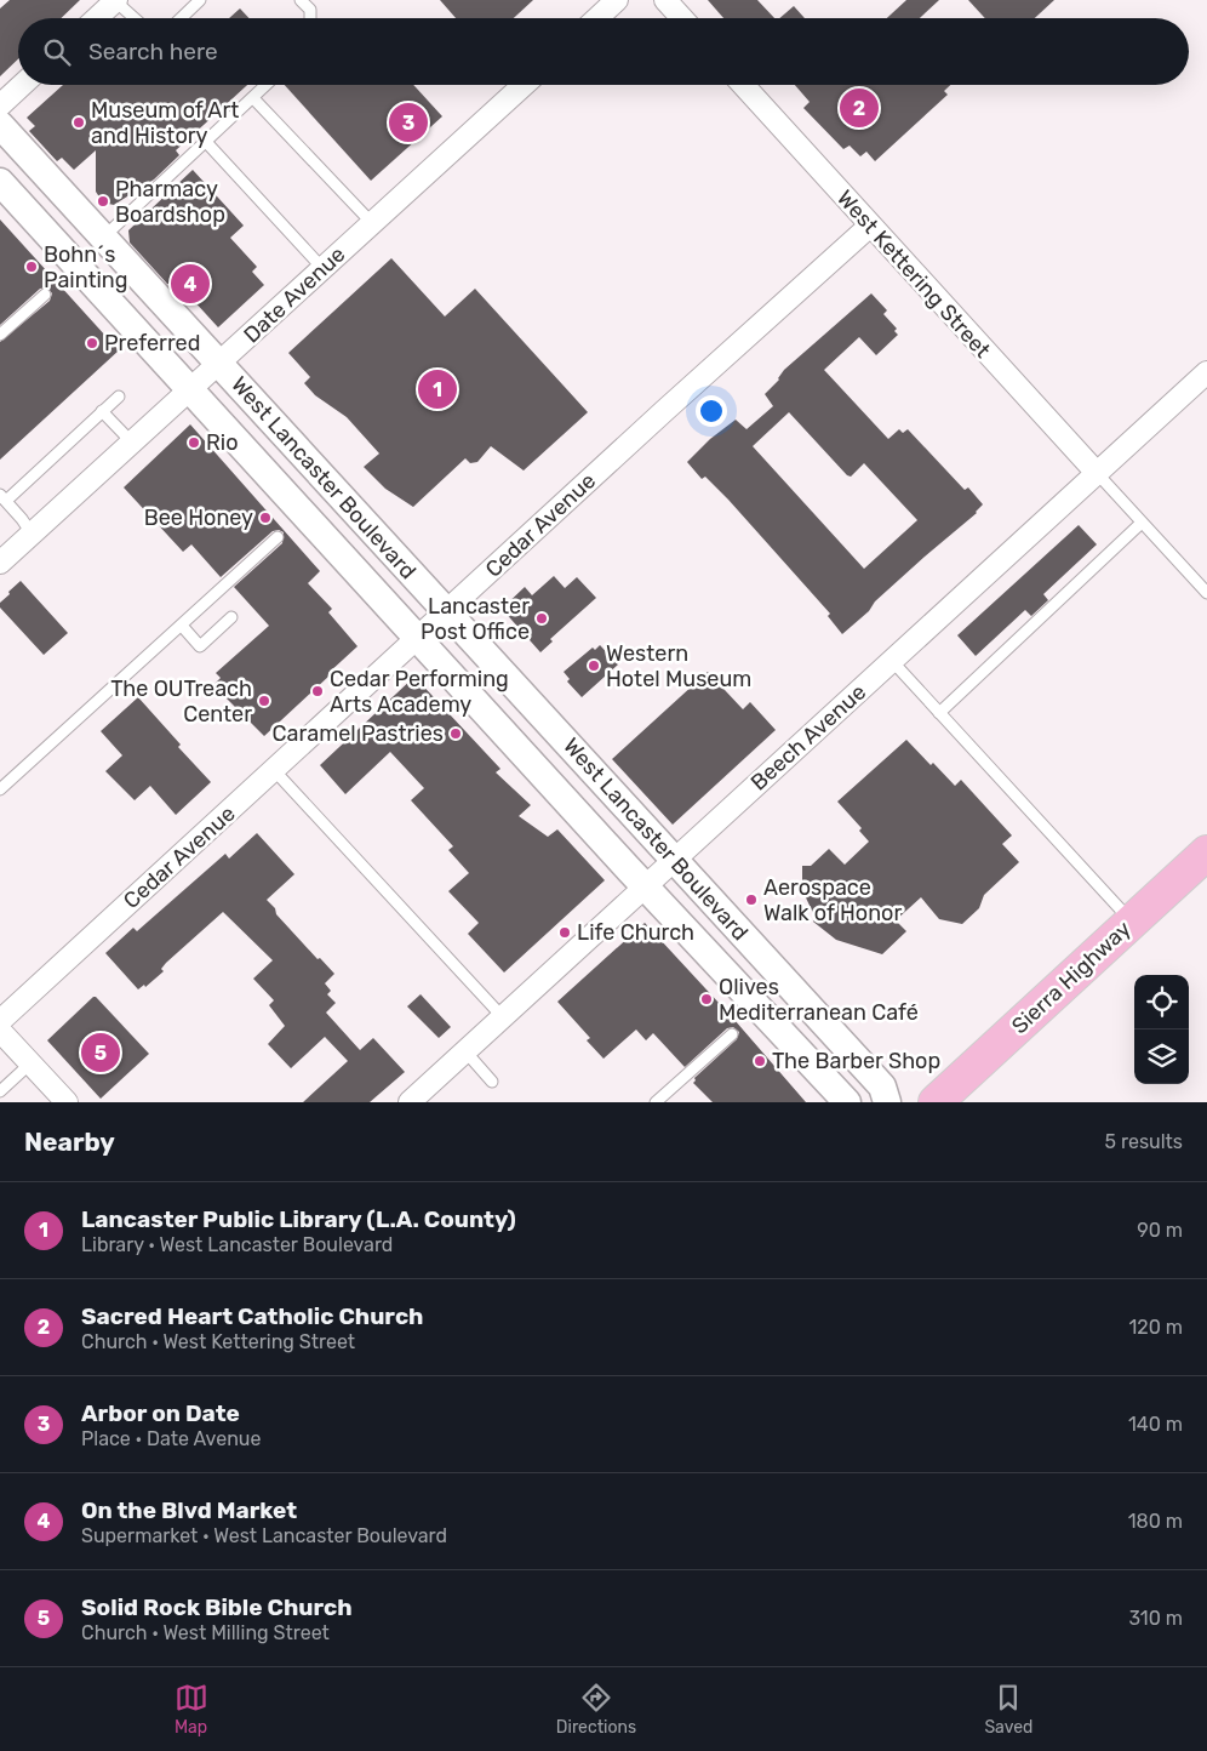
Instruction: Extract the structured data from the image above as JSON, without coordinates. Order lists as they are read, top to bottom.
{
  "streets": {
    "main road": ["Sierra Highway"],
    "street": [
      "West Kettering Street",
      "Date Avenue",
      "West Lancaster Boulevard",
      "Cedar Avenue",
      "Beech Avenue"
    ]
  },
  "crossings": [
    ["West Kettering Street", "Cedar Avenue"],
    ["West Kettering Street", "Beech Avenue"],
    ["Date Avenue", "West Lancaster Boulevard"],
    ["West Lancaster Boulevard", "Cedar Avenue"],
    ["West Lancaster Boulevard", "Beech Avenue"]
  ],
  "places": [
    "Museum of Art and History",
    "Pharmacy Boardshop",
    "Bohn´s Painting",
    "Preferred",
    "Rio",
    "Bee Honey",
    "Lancaster Post Office",
    "Western Hotel Museum",
    "Cedar Performing Arts Academy",
    "The OUTreach Center",
    "Caramel Pastries",
    "Aerospace Walk of Honor",
    "Life Church",
    "Olives Mediterranean Café",
    "The Barber Shop"
  ],
  "page": {
    "search": "Search here",
    "pins": [
      "2",
      "3",
      "4",
      "1",
      "5"
    ],
    "heading": ["Nearby", "5 results"],
    "list": [
      {
        "mark": "1",
        "name": "Lancaster Public Library (L.A. County)",
        "note": "Library · West Lancaster Boulevard",
        "value": "90 m"
      },
      {
        "mark": "2",
        "name": "Sacred Heart Catholic Church",
        "note": "Church · West Kettering Street",
        "value": "120 m"
      },
      {
        "mark": "3",
        "name": "Arbor on Date",
        "note": "Place · Date Avenue",
        "value": "140 m"
      },
      {
        "mark": "4",
        "name": "On the Blvd Market",
        "note": "Supermarket · West Lancaster Boulevard",
        "value": "180 m"
      },
      {
        "mark": "5",
        "name": "Solid Rock Bible Church",
        "note": "Church · West Milling Street",
        "value": "310 m"
      }
    ],
    "nav": ["Map", "Directions", "Saved"]
  }
}
